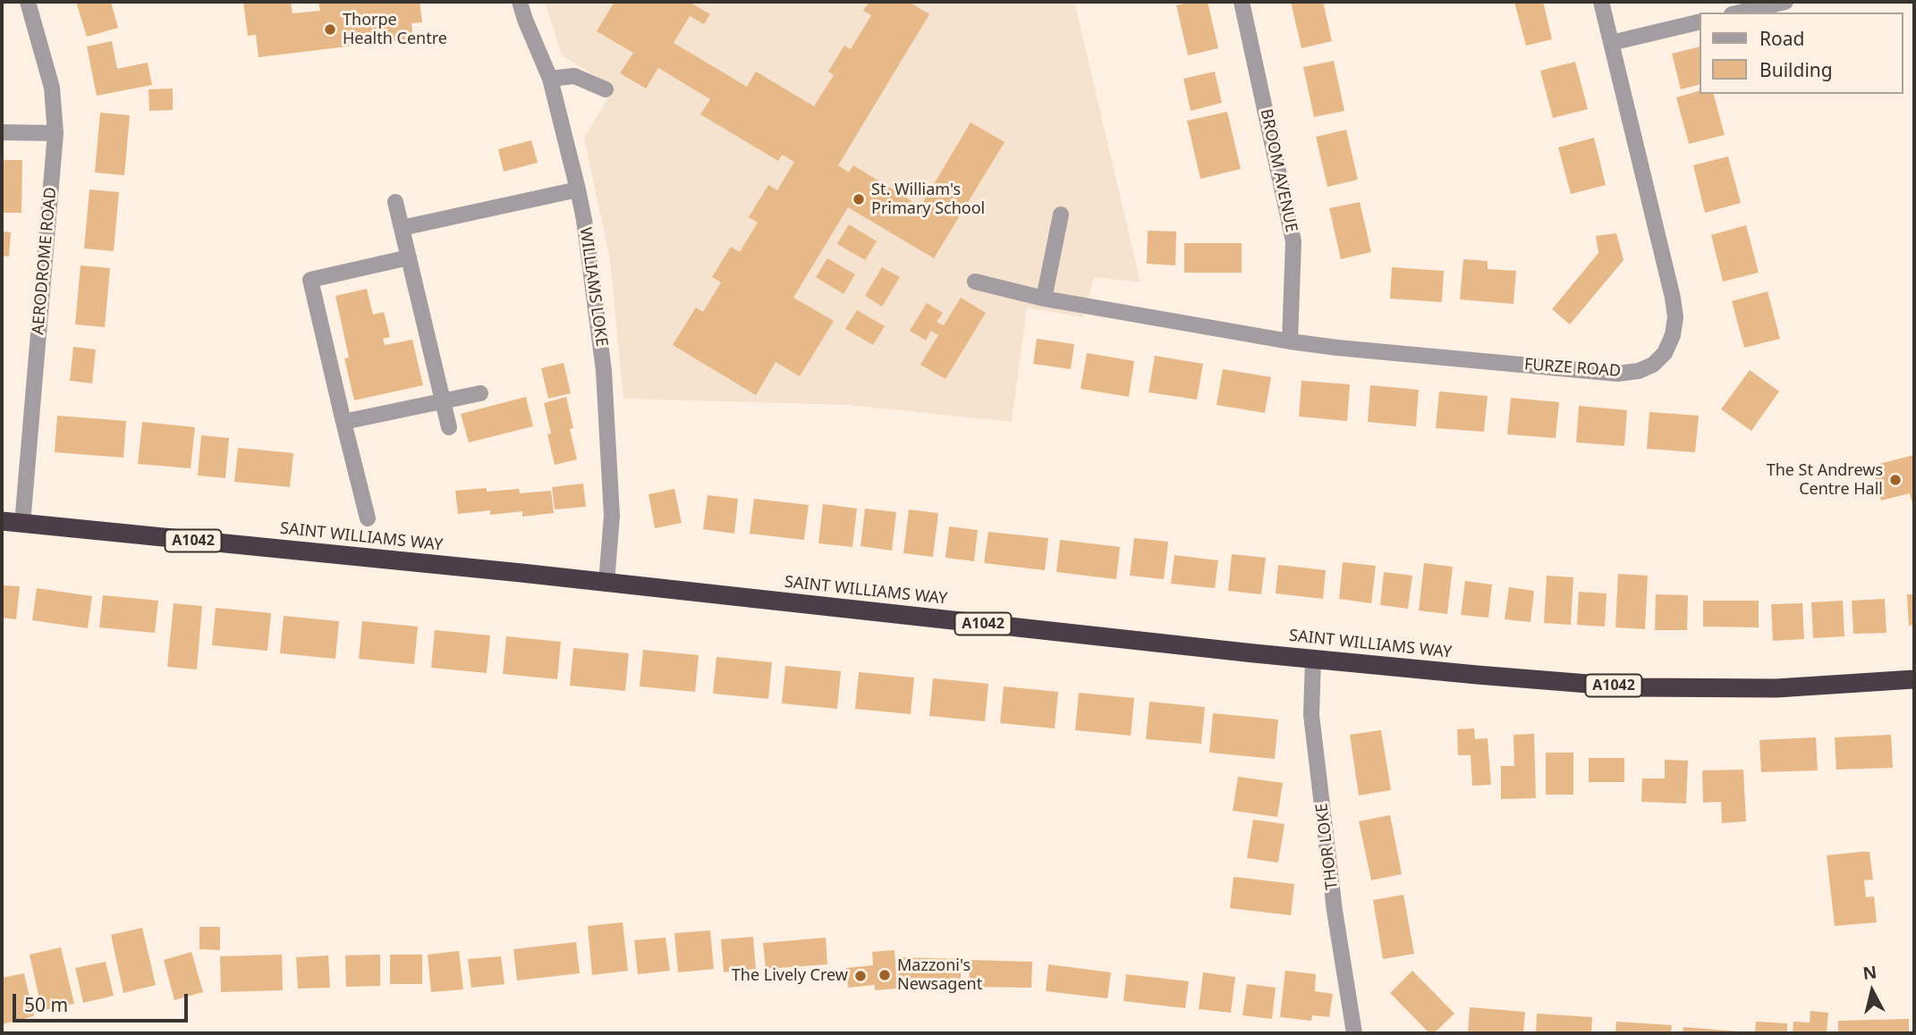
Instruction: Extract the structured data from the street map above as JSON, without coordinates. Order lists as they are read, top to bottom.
{
  "streets": {
    "highway": ["SAINT WILLIAMS WAY", "A1042"],
    "street": [
      "BROOM AVENUE",
      "AERODROME ROAD",
      "WILLIAMS LOKE",
      "FURZE ROAD",
      "THOR LOKE"
    ]
  },
  "crossings": [
    ["BROOM AVENUE", "FURZE ROAD"],
    ["AERODROME ROAD", "SAINT WILLIAMS WAY"],
    ["WILLIAMS LOKE", "SAINT WILLIAMS WAY"],
    ["SAINT WILLIAMS WAY", "THOR LOKE"]
  ],
  "places": [
    "Thorpe Health Centre",
    "St. William's Primary School",
    "The St Andrews Centre Hall",
    "Mazzoni's Newsagent",
    "The Lively Crew"
  ],
  "legend": ["Road", "Building"],
  "scale_bar": "50 m",
  "north": "top"
}
